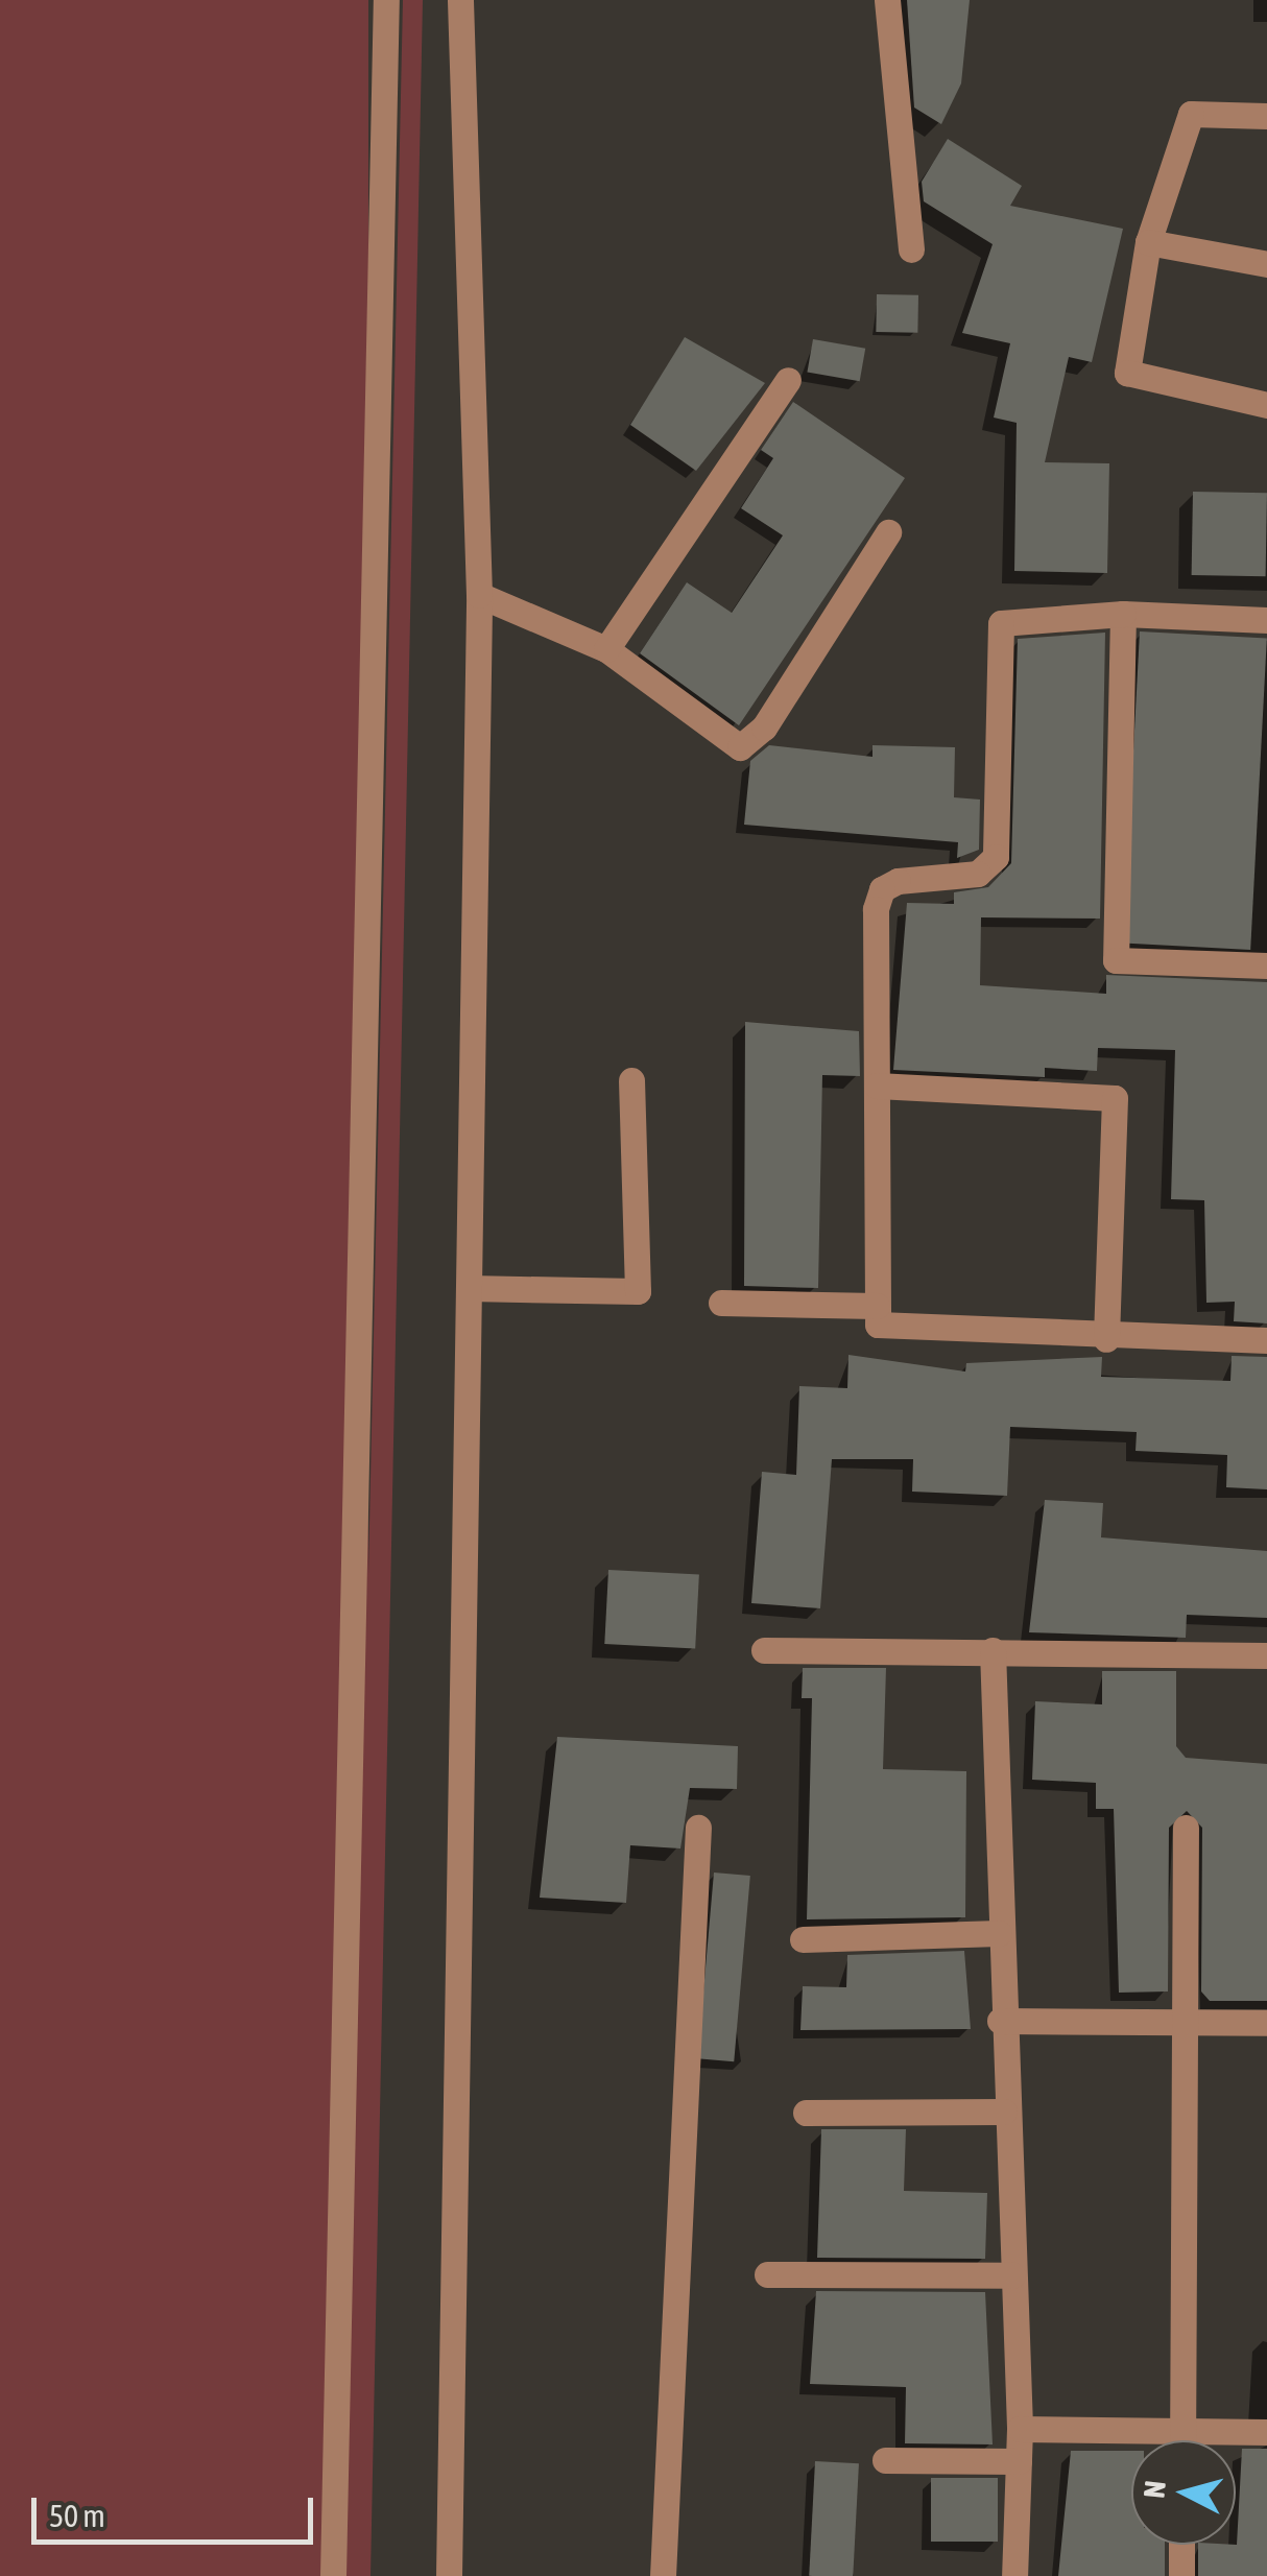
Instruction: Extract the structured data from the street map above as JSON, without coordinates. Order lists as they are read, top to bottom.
{
  "scale_bar": "50 m",
  "north": "left"
}
